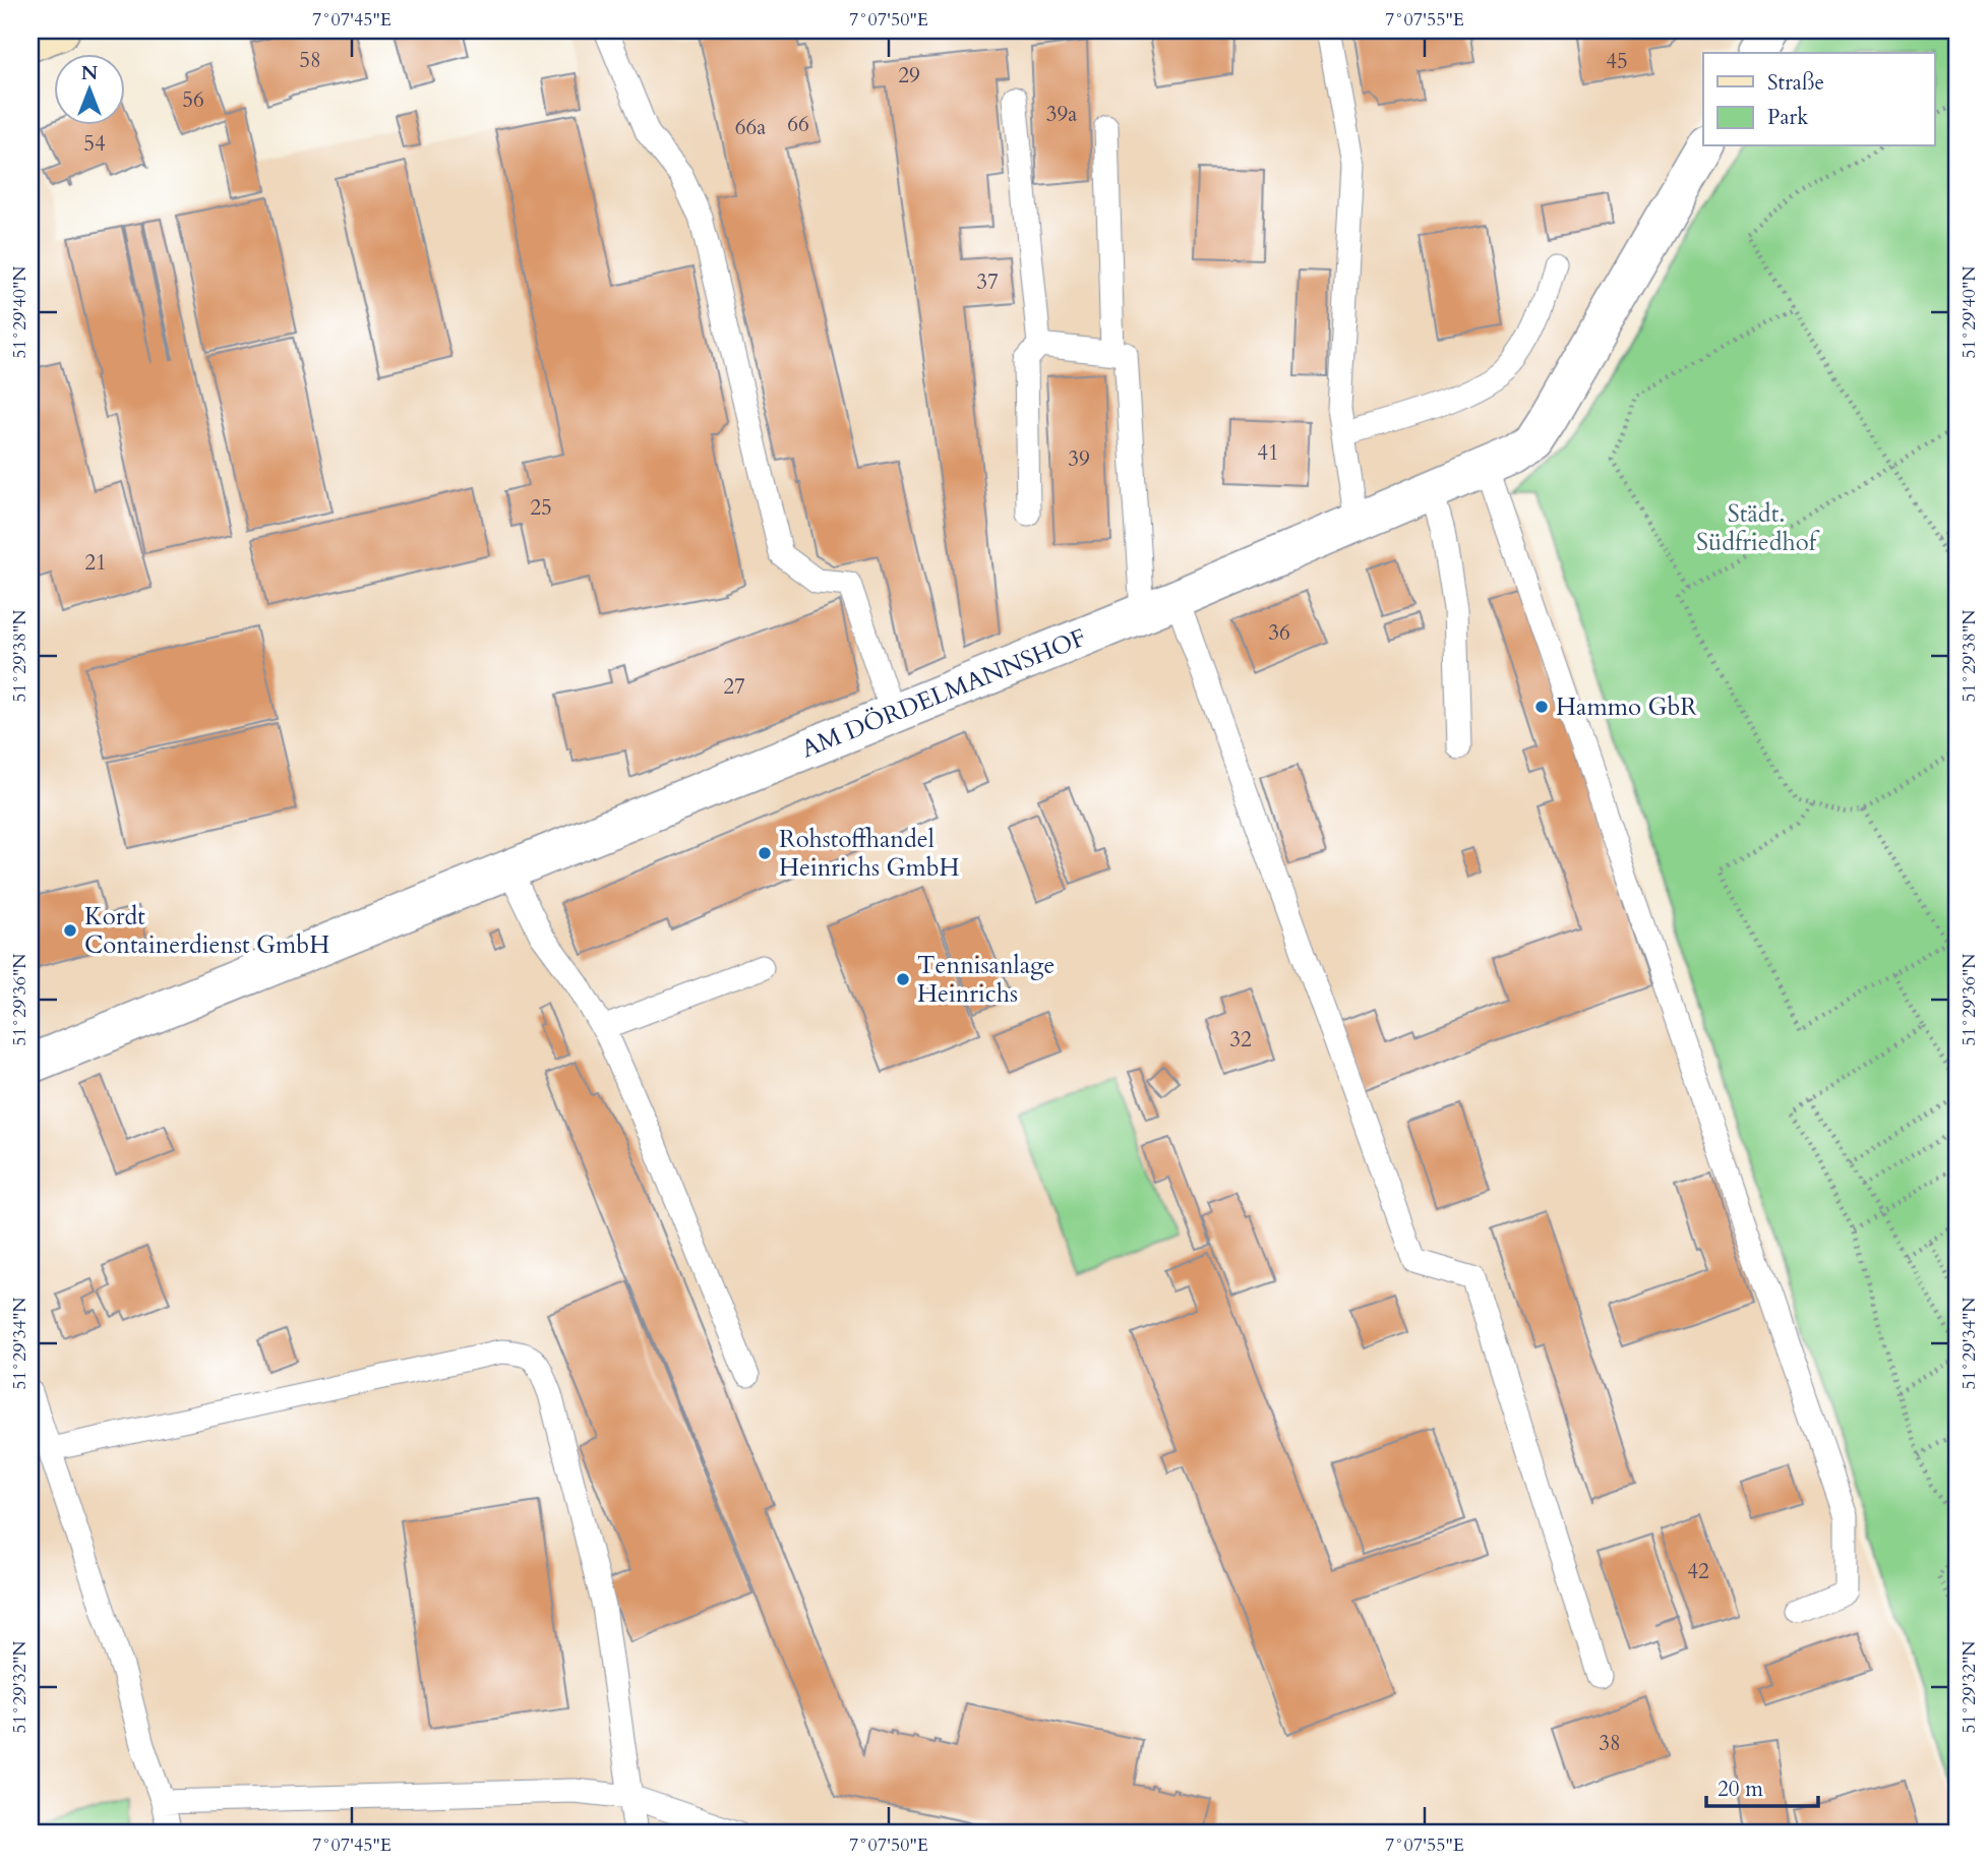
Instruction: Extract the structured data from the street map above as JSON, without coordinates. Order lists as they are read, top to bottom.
{
  "streets": {
    "street": ["AM DÖRDELMANNSHOF"]
  },
  "parks": ["Städt. Südfriedhof"],
  "places": [
    "Hammo GbR",
    "Rohstoffhandel Heinrichs GmbH",
    "Kordt Containerdienst GmbH",
    "Tennisanlage Heinrichs"
  ],
  "house_numbers": [
    "58",
    "45",
    "29",
    "56",
    "39a",
    "66",
    "66a",
    "54",
    "37",
    "41",
    "39",
    "25",
    "21",
    "36",
    "27",
    "32",
    "42",
    "38"
  ],
  "legend": ["Straße", "Park"],
  "scale_bar": "20 m",
  "north": "top",
  "coordinates": [
    "7°07'45\"E",
    "7°07'50\"E",
    "7°07'55\"E",
    "51°29'40\"N",
    "51°29'38\"N",
    "51°29'36\"N",
    "51°29'34\"N",
    "51°29'32\"N"
  ]
}
